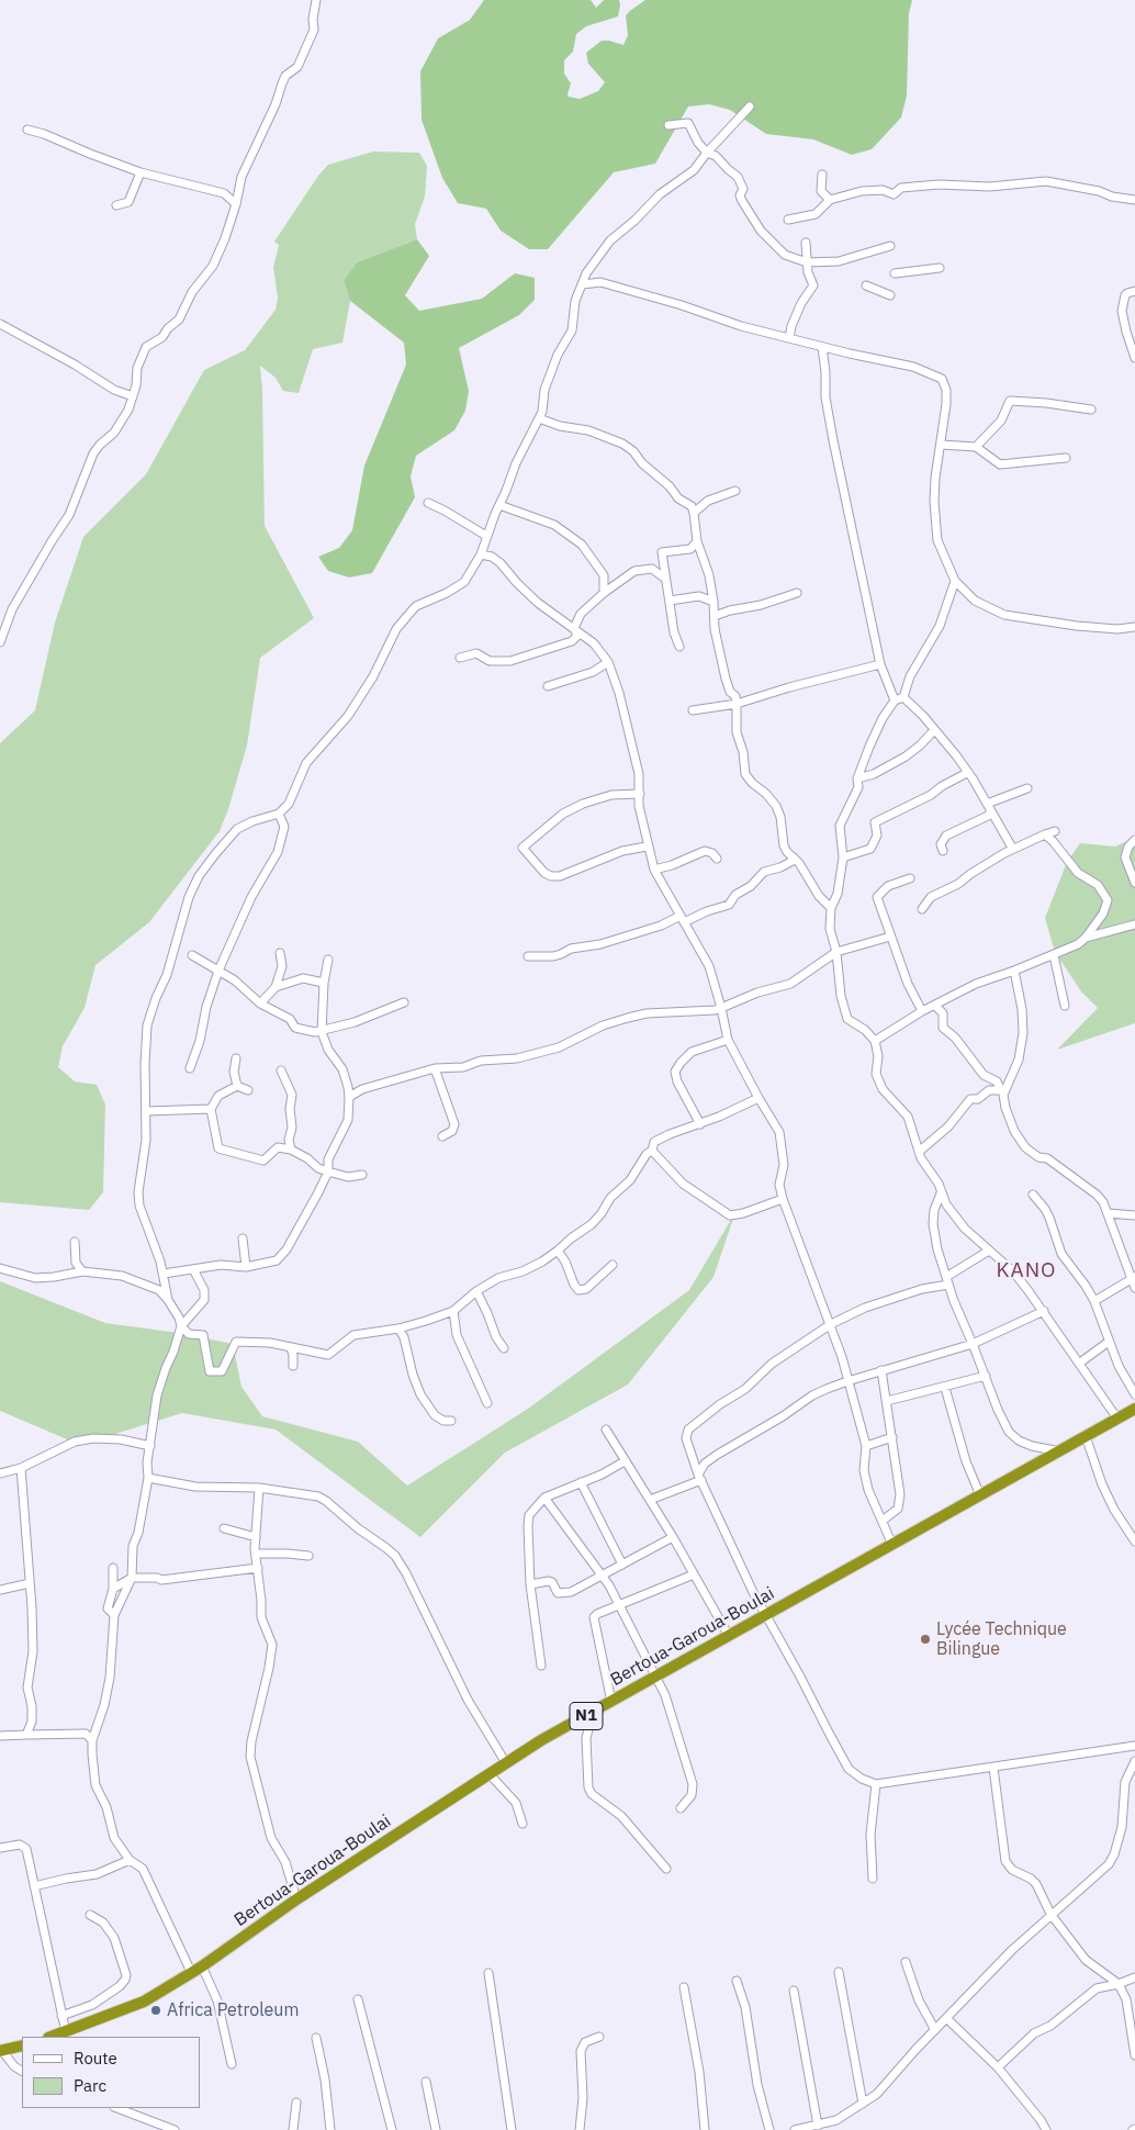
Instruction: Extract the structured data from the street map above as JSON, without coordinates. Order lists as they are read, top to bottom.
{
  "streets": {
    "highway": ["Bertoua-Garoua-Boulai", "N1"]
  },
  "districts": ["KANO"],
  "places": ["Lycée Technique Bilingue", "Africa Petroleum"],
  "legend": ["Route", "Parc"]
}
